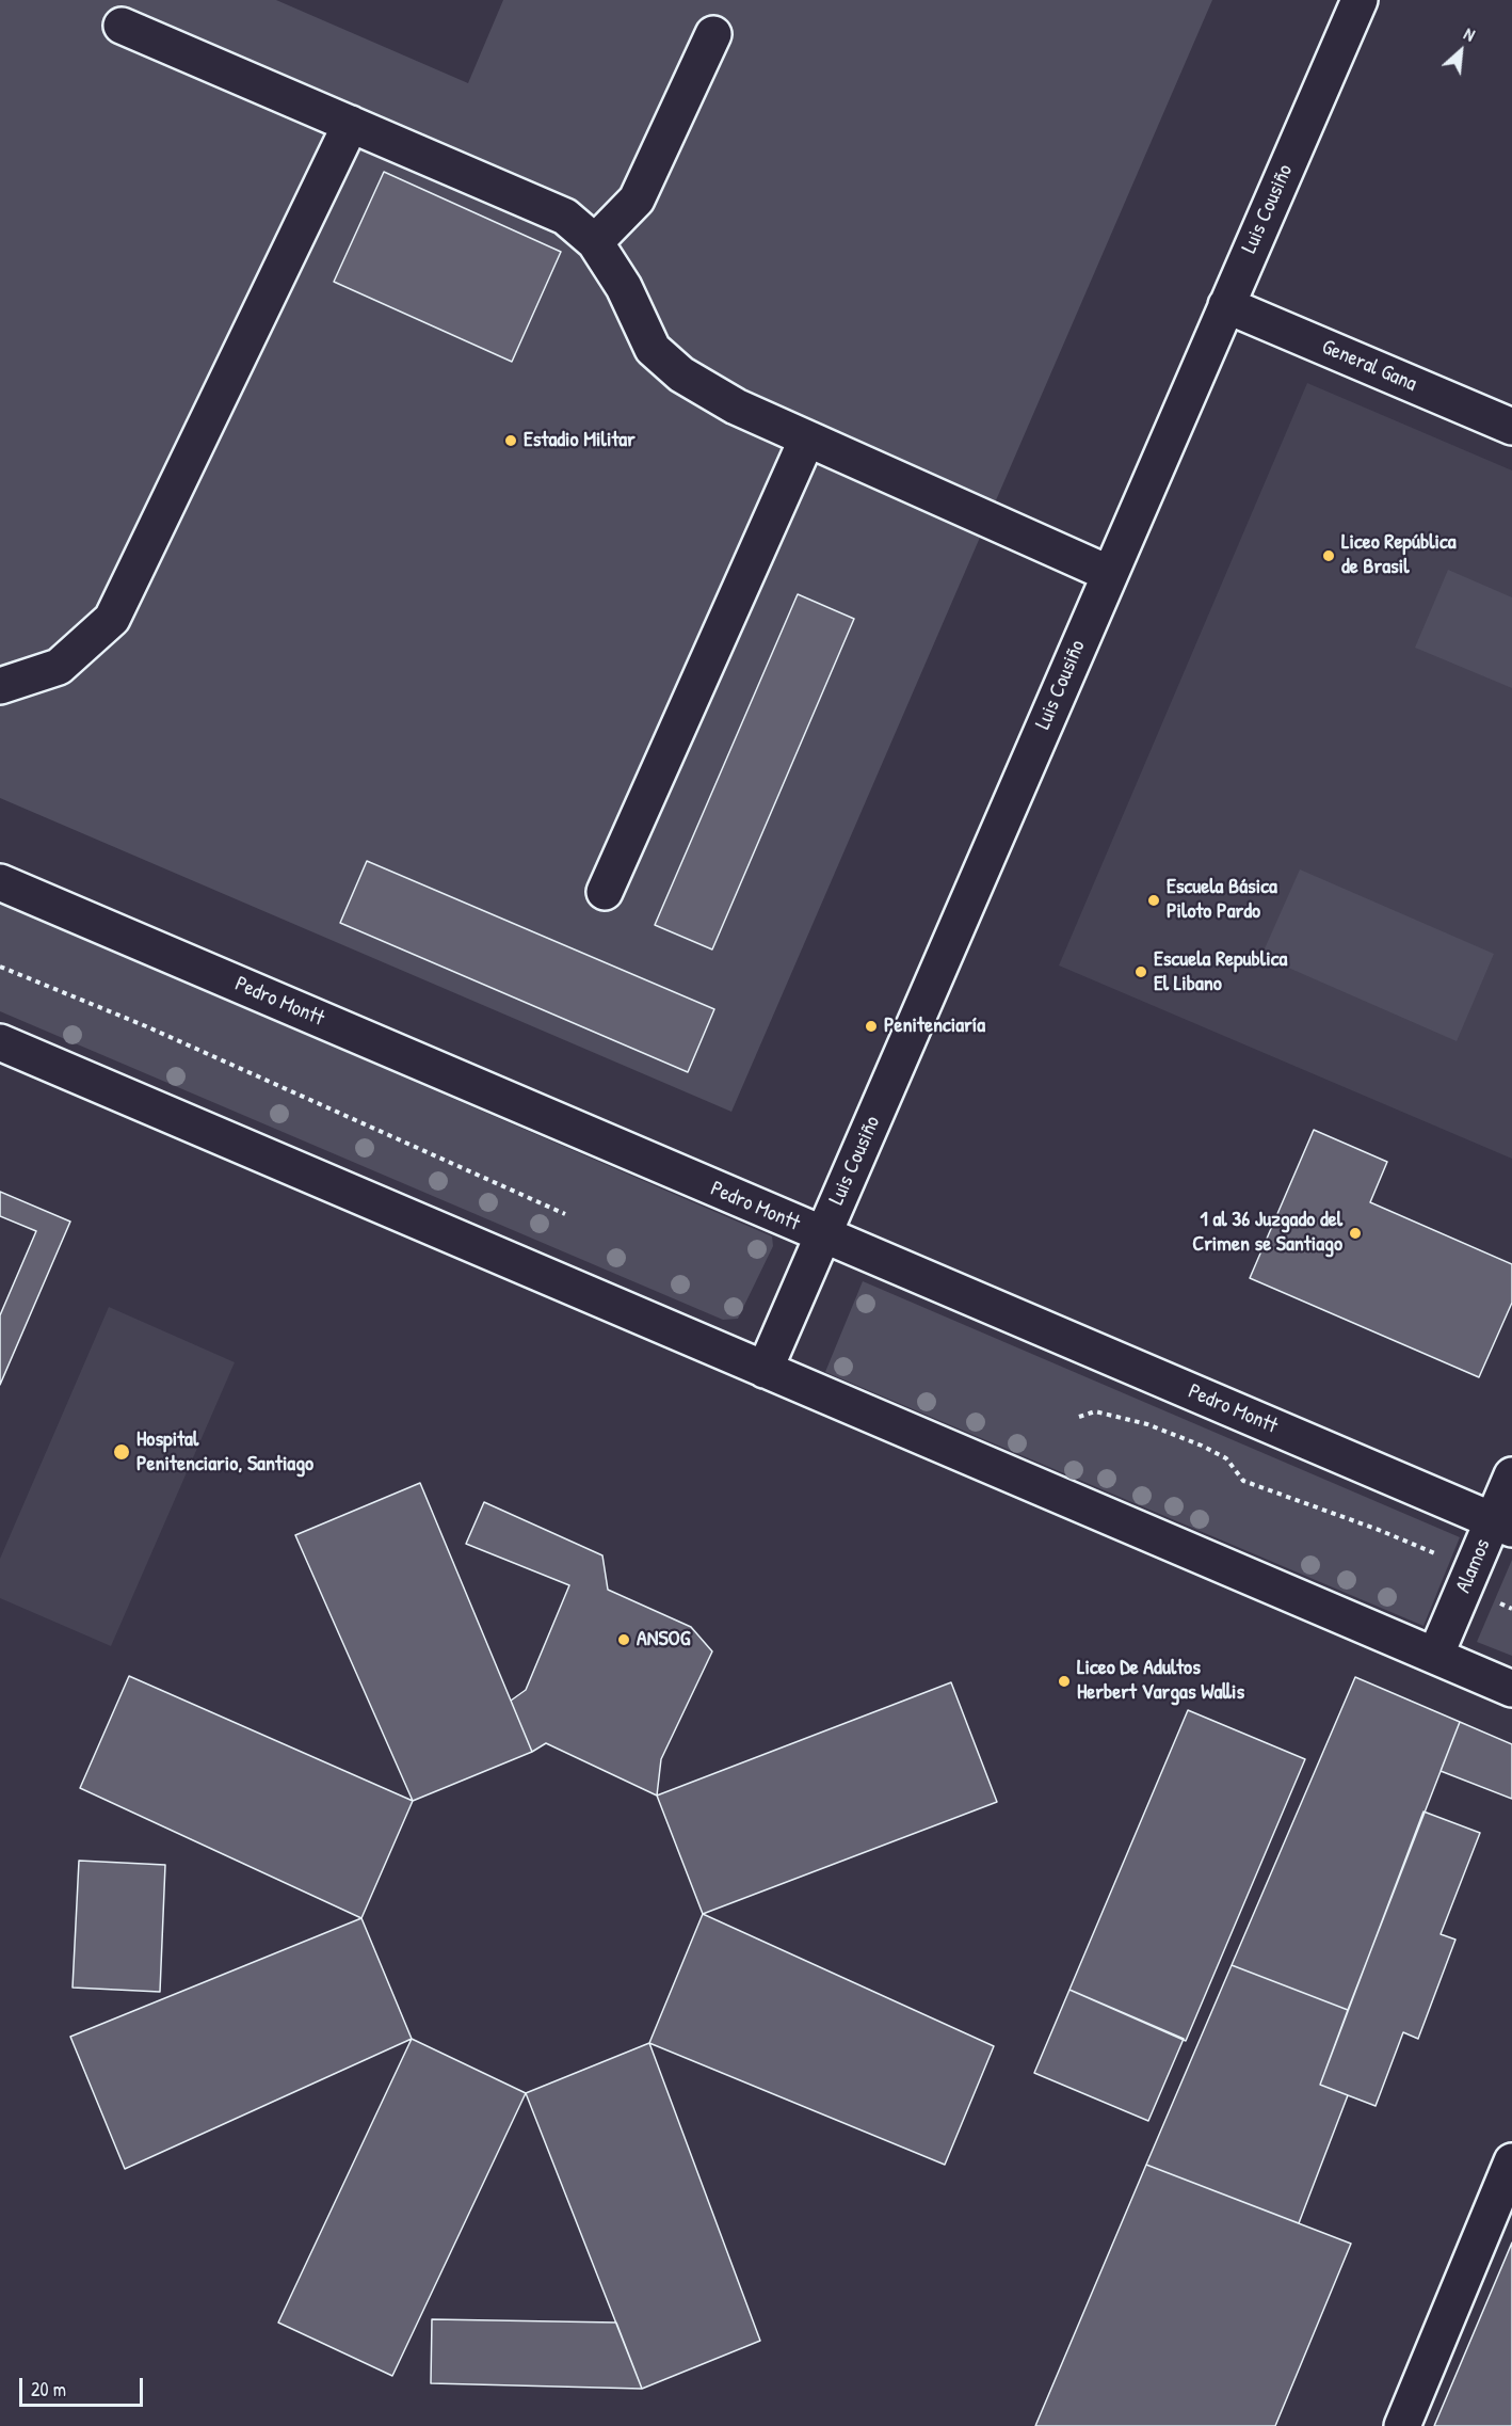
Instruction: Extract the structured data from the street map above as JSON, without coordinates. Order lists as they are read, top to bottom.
{
  "streets": {
    "street": [
      "Luis Cousiño",
      "General Gana",
      "Pedro Montt",
      "Alamos"
    ]
  },
  "crossings": [
    ["Luis Cousiño", "General Gana"],
    ["Luis Cousiño", "Pedro Montt"],
    ["Pedro Montt", "Alamos"]
  ],
  "places": [
    "Estadio Militar",
    "Liceo República de Brasil",
    "Escuela Básica Piloto Pardo",
    "Escuela Republica El Libano",
    "Penitenciaría",
    "1 al 36 Juzgado del Crimen se Santiago",
    "Hospital Penitenciario, Santiago",
    "ANSOG",
    "Liceo De Adultos Herbert Vargas Wallis"
  ],
  "scale_bar": "20 m",
  "north": "top right"
}
